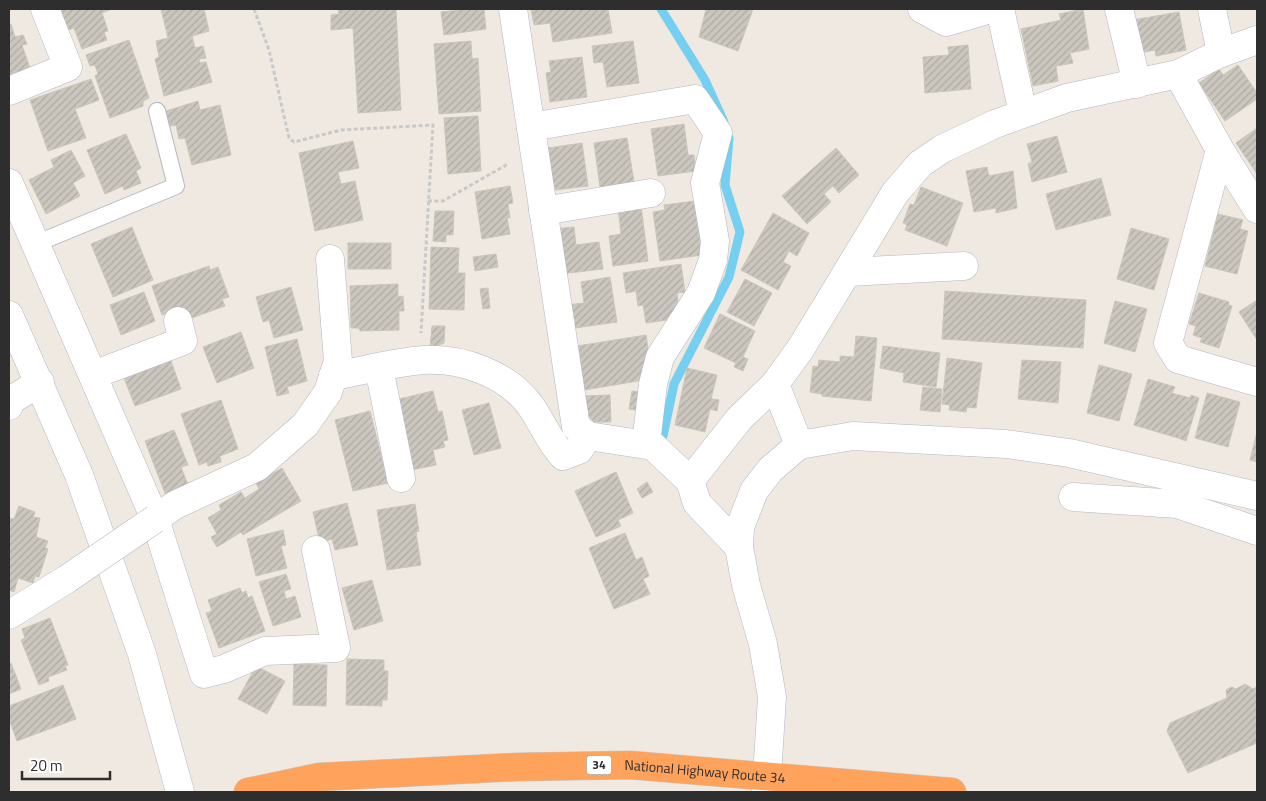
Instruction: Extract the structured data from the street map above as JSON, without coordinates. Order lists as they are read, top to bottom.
{
  "streets": {
    "highway": ["34", "National Highway Route 34"]
  },
  "scale_bar": "20 m"
}
